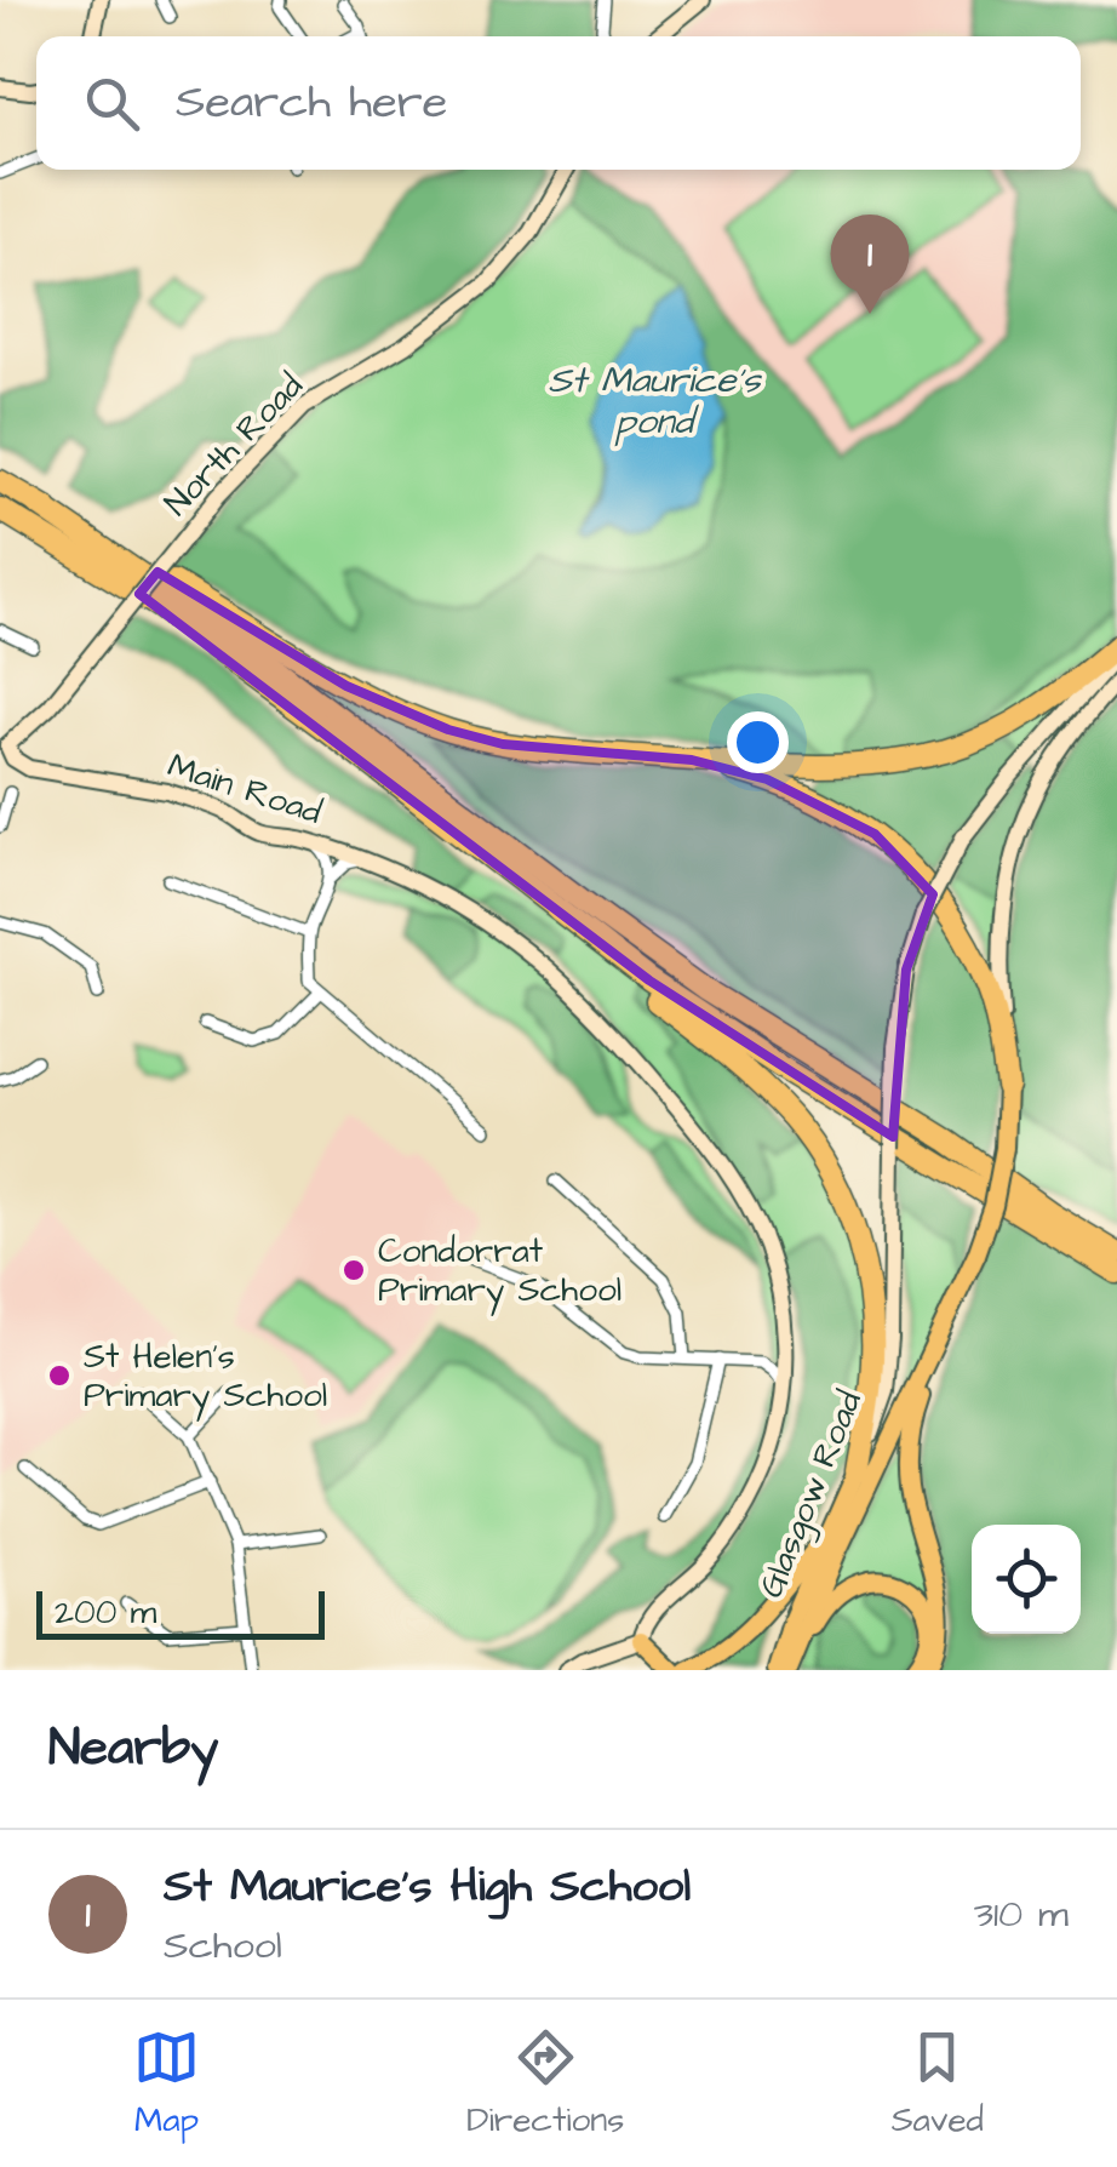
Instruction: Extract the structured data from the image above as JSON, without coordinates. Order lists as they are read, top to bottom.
{
  "streets": {
    "main road": ["North Road", "Main Road", "Glasgow Road"]
  },
  "crossings": [
    ["North Road", "Main Road"]
  ],
  "water": ["St Maurice's pond"],
  "places": ["Condorrat Primary School", "St Helen's Primary School"],
  "scale_bar": "200 m",
  "page": {
    "search": "Search here",
    "pins": "1",
    "scale": "200 m",
    "heading": "Nearby",
    "list": [
      {
        "mark": "1",
        "name": "St Maurice's High School",
        "note": "School",
        "value": "310 m"
      }
    ],
    "nav": ["Map", "Directions", "Saved"]
  }
}
